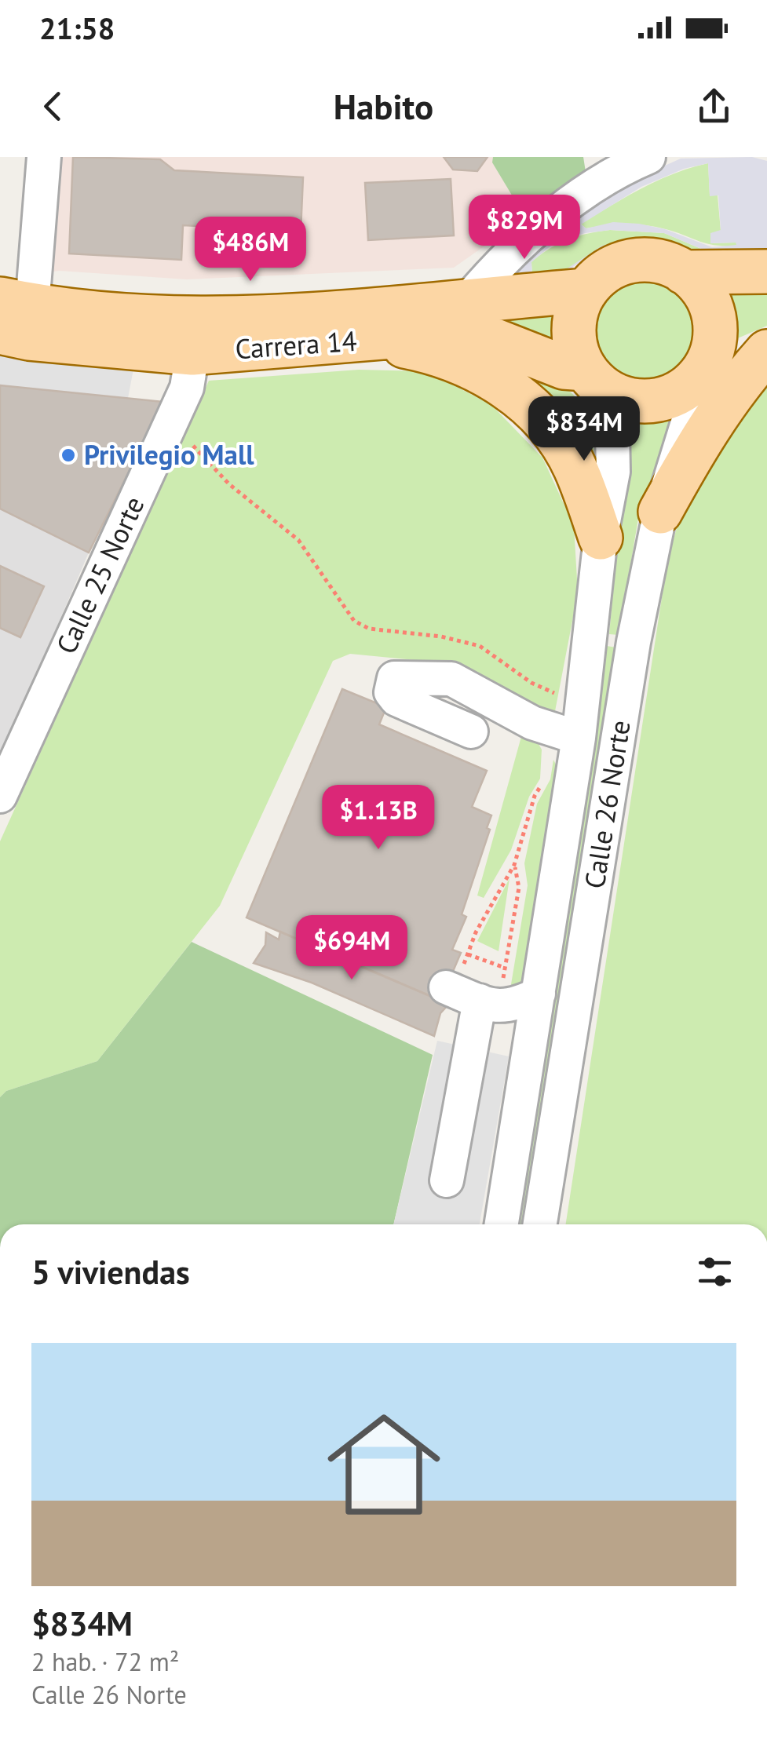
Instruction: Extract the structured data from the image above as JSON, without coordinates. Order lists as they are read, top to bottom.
{
  "streets": {
    "main road": ["Carrera 14"],
    "street": ["Calle 25 Norte", "Calle 26 Norte"]
  },
  "crossings": [
    ["Carrera 14", "Calle 25 Norte"],
    ["Carrera 14", "Calle 26 Norte"]
  ],
  "places": ["Privilegio Mall"],
  "page": {
    "status": "21:58",
    "header": "Habito",
    "price": [
      "$829M",
      "$486M",
      "$834M",
      "$1.13B",
      "$694M"
    ],
    "heading": "5 viviendas",
    "list": [
      {
        "name": "$834M",
        "note": "2 hab. · 72 m² · Calle 26 Norte"
      }
    ]
  }
}
